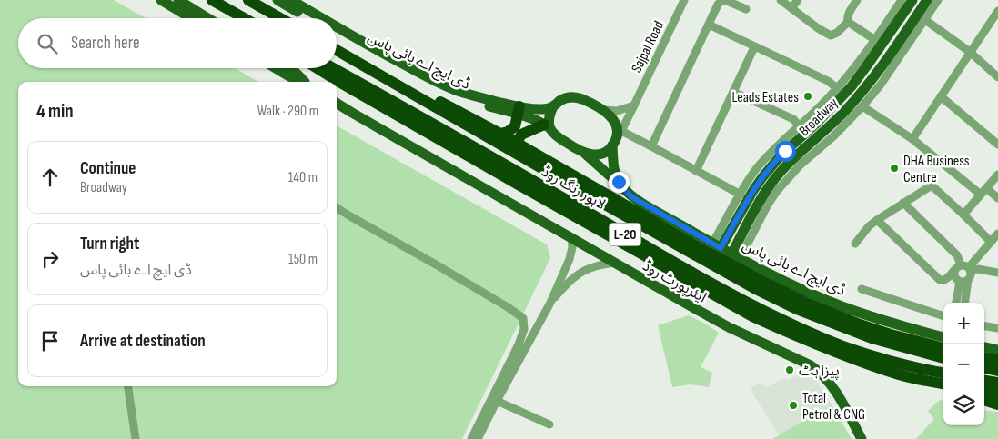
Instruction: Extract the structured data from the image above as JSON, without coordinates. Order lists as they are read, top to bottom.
{
  "streets": {
    "highway": ["لاہور رنگ روڈ", "L-20"],
    "main road": ["ڈی ایچ اے بائی پاس", "Broadway", "ایئرپورٹ روڈ"],
    "street": ["Sajpal Road"]
  },
  "crossings": [
    ["Sajpal Road", "ڈی ایچ اے بائی پاس"],
    ["ڈی ایچ اے بائی پاس", "Broadway"]
  ],
  "places": [
    "Leads Estates",
    "DHA Business Centre",
    "پیزا ہٹ",
    "Total Petrol & CNG"
  ],
  "page": {
    "search": "Search here",
    "heading": ["4 min", "Walk · 290 m"],
    "list": [
      ["Continue", "Broadway", "140 m"],
      ["Turn right", "ڈی ایچ اے بائی پاس", "150 m"],
      "Arrive at destination"
    ],
    "map_buttons": ["+", "−"]
  }
}
